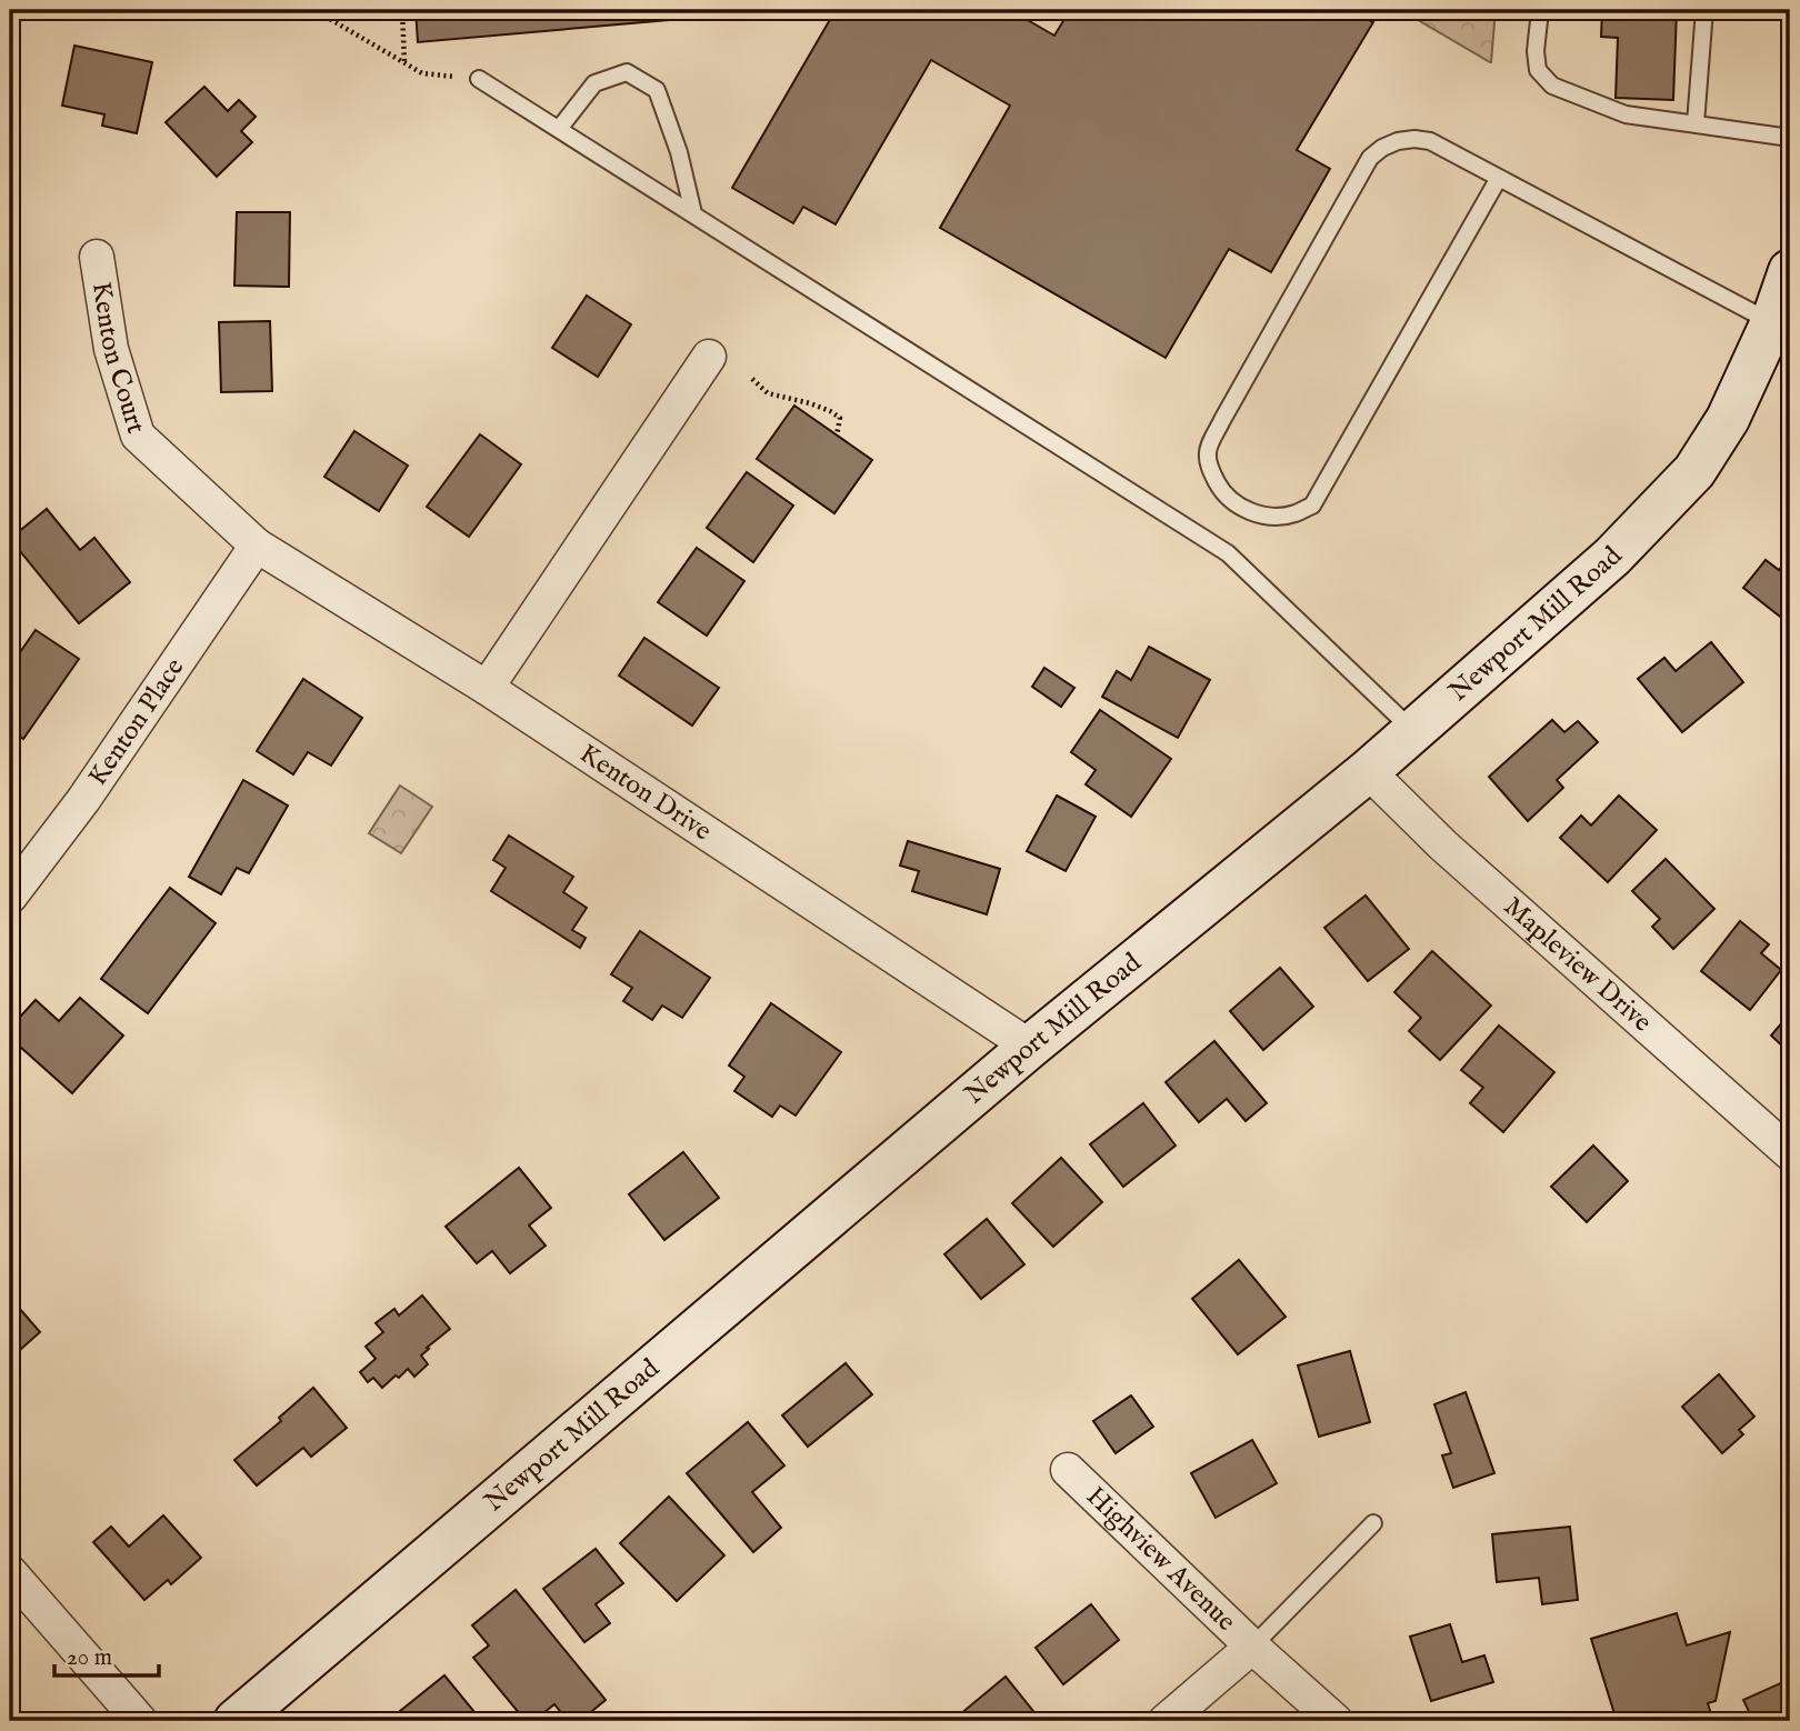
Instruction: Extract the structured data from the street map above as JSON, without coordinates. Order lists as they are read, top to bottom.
{
  "streets": {
    "street": [
      "Kenton Court",
      "Newport Mill Road",
      "Kenton Place",
      "Kenton Drive",
      "Mapleview Drive",
      "Highview Avenue"
    ]
  },
  "crossings": [
    ["Kenton Court", "Kenton Place"],
    ["Kenton Court", "Kenton Drive"],
    ["Newport Mill Road", "Kenton Drive"],
    ["Newport Mill Road", "Mapleview Drive"],
    ["Kenton Place", "Kenton Drive"]
  ],
  "scale_bar": "20 m"
}
